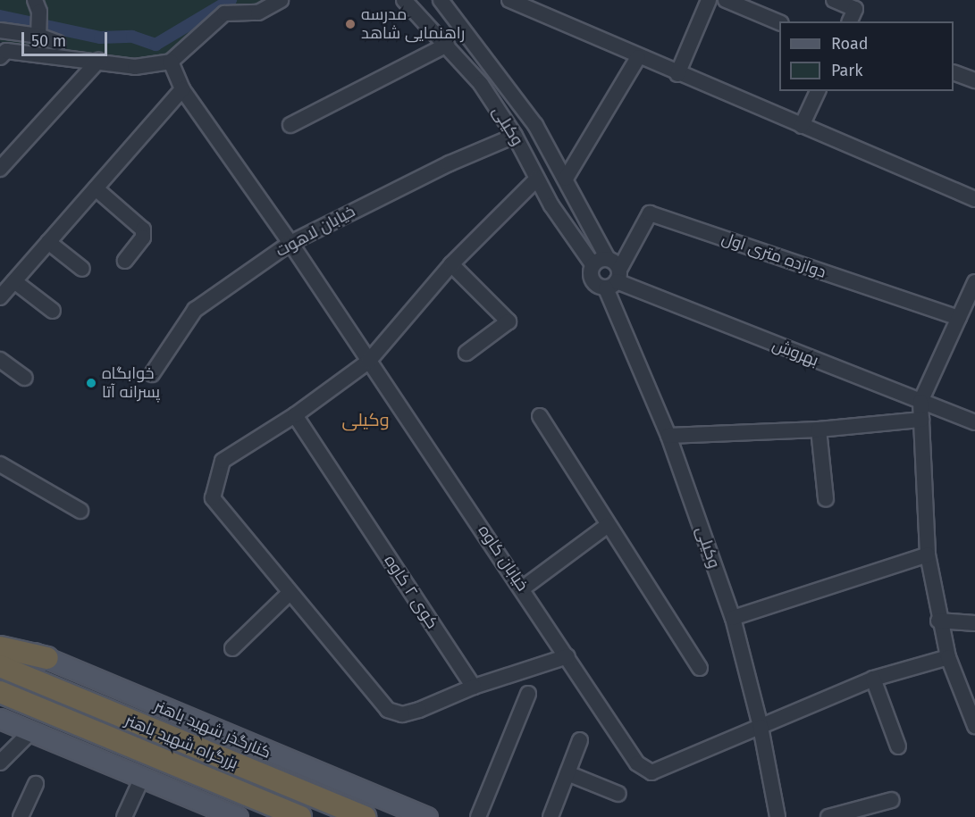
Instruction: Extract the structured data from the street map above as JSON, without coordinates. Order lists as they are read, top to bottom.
{
  "streets": {
    "highway": ["بزرگراه شهید باهنر"],
    "main road": ["کنارگذر شهید باهنر"],
    "street": [
      "وکیلی",
      "خیابان لاهوت",
      "دوازده متری اول",
      "بهروش",
      "خیابان کاوه",
      "کوی ۲ کاوه"
    ]
  },
  "crossings": [
    ["وکیلی", "خیابان لاهوت"],
    ["وکیلی", "دوازده متری اول"],
    ["وکیلی", "بهروش"],
    ["وکیلی", "خیابان کاوه"],
    ["خیابان لاهوت", "خیابان کاوه"],
    ["دوازده متری اول", "بهروش"]
  ],
  "districts": ["وکیلی"],
  "places": ["مدرسه راهنمایی شاهد", "خوابگاه پسرانه آتا"],
  "legend": ["Road", "Park"],
  "scale_bar": "50 m"
}
